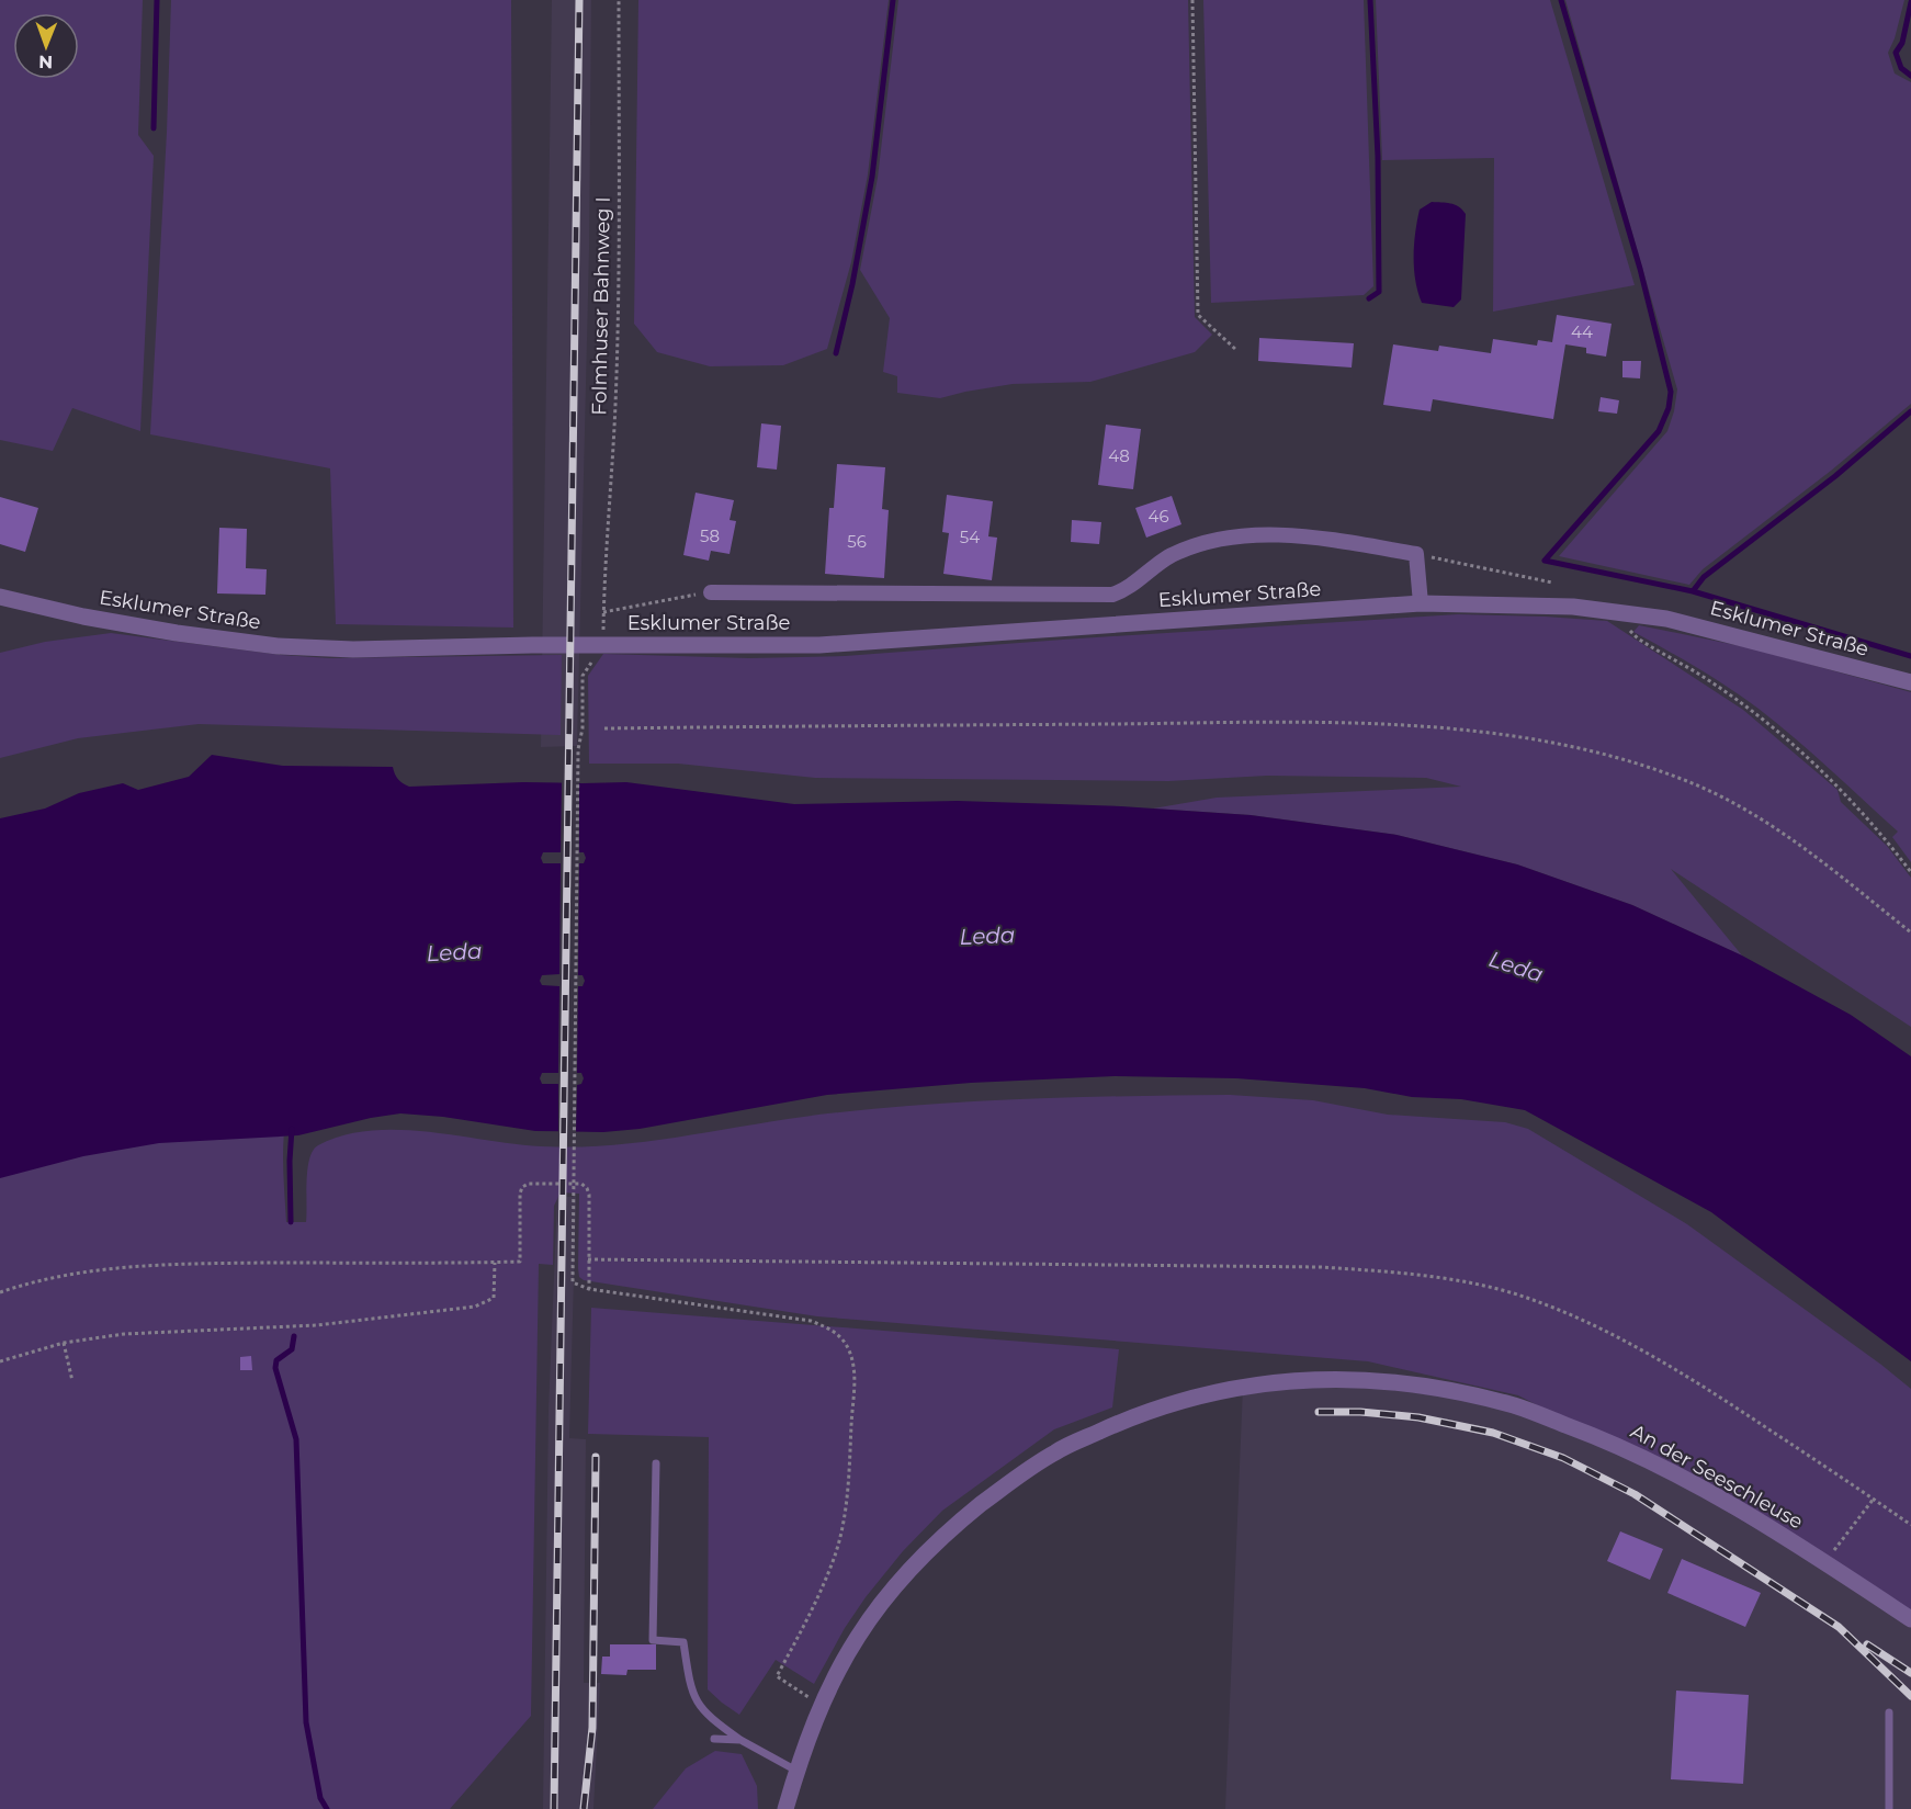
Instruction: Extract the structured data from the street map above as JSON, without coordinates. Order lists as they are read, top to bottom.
{
  "streets": {
    "street": ["Esklumer Straße", "An der Seeschleuse"],
    "path": ["Folmhuser Bahnweg I"]
  },
  "crossings": [
    ["Folmhuser Bahnweg I", "Esklumer Straße"]
  ],
  "water": ["Leda"],
  "house_numbers": [
    "44",
    "48",
    "46",
    "58",
    "54",
    "56"
  ],
  "north": "bottom"
}
